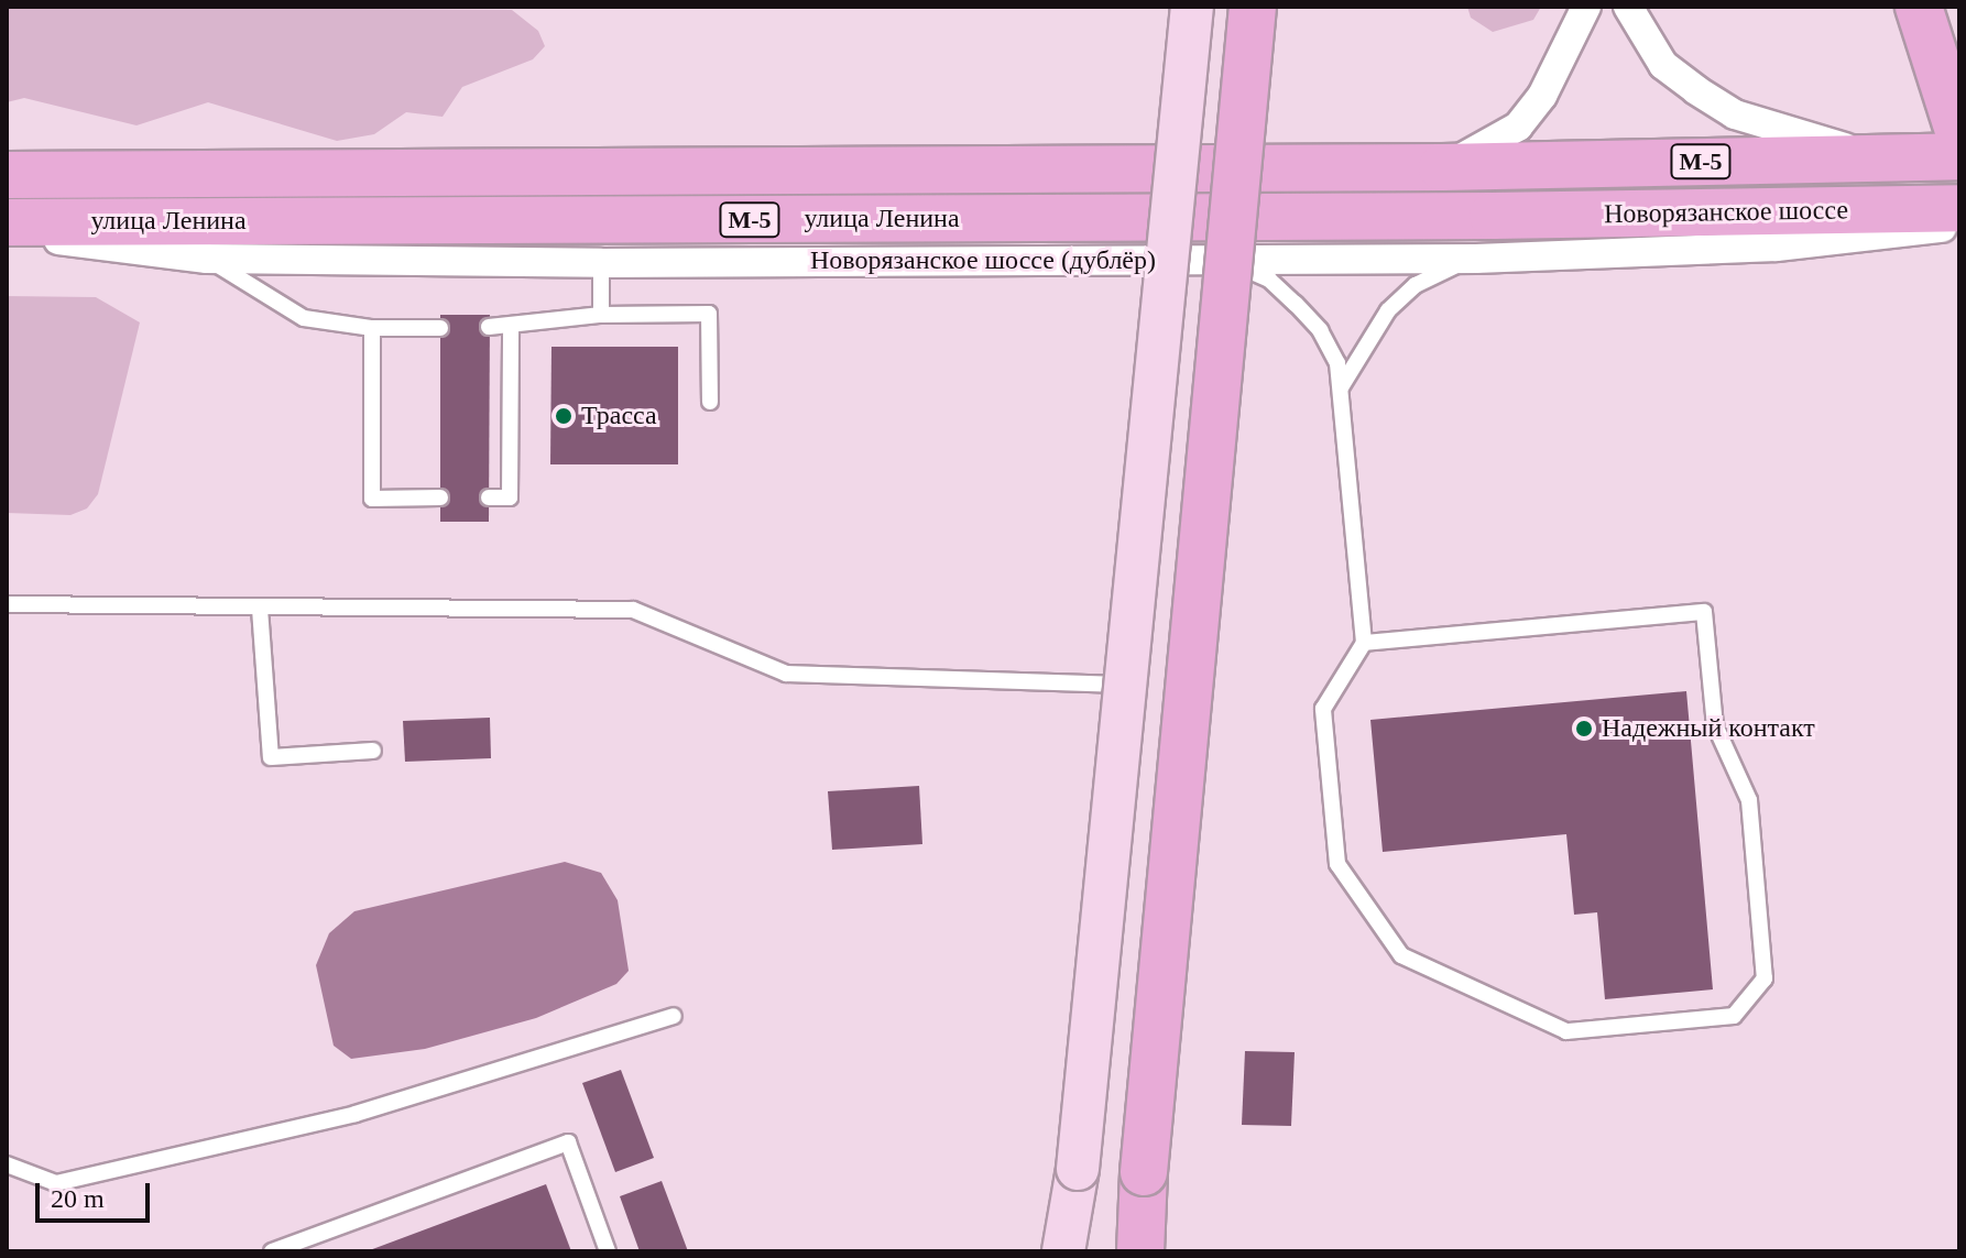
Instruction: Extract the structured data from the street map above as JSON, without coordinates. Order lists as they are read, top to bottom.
{
  "streets": {
    "main road": ["М-5", "Новорязанское шоссе", "улица Ленина"],
    "street": ["Новорязанское шоссе (дублёр)"]
  },
  "crossings": [
    ["Новорязанское шоссе", "улица Ленина"]
  ],
  "places": ["Трасса", "Надежный контакт"],
  "scale_bar": "20 m"
}
